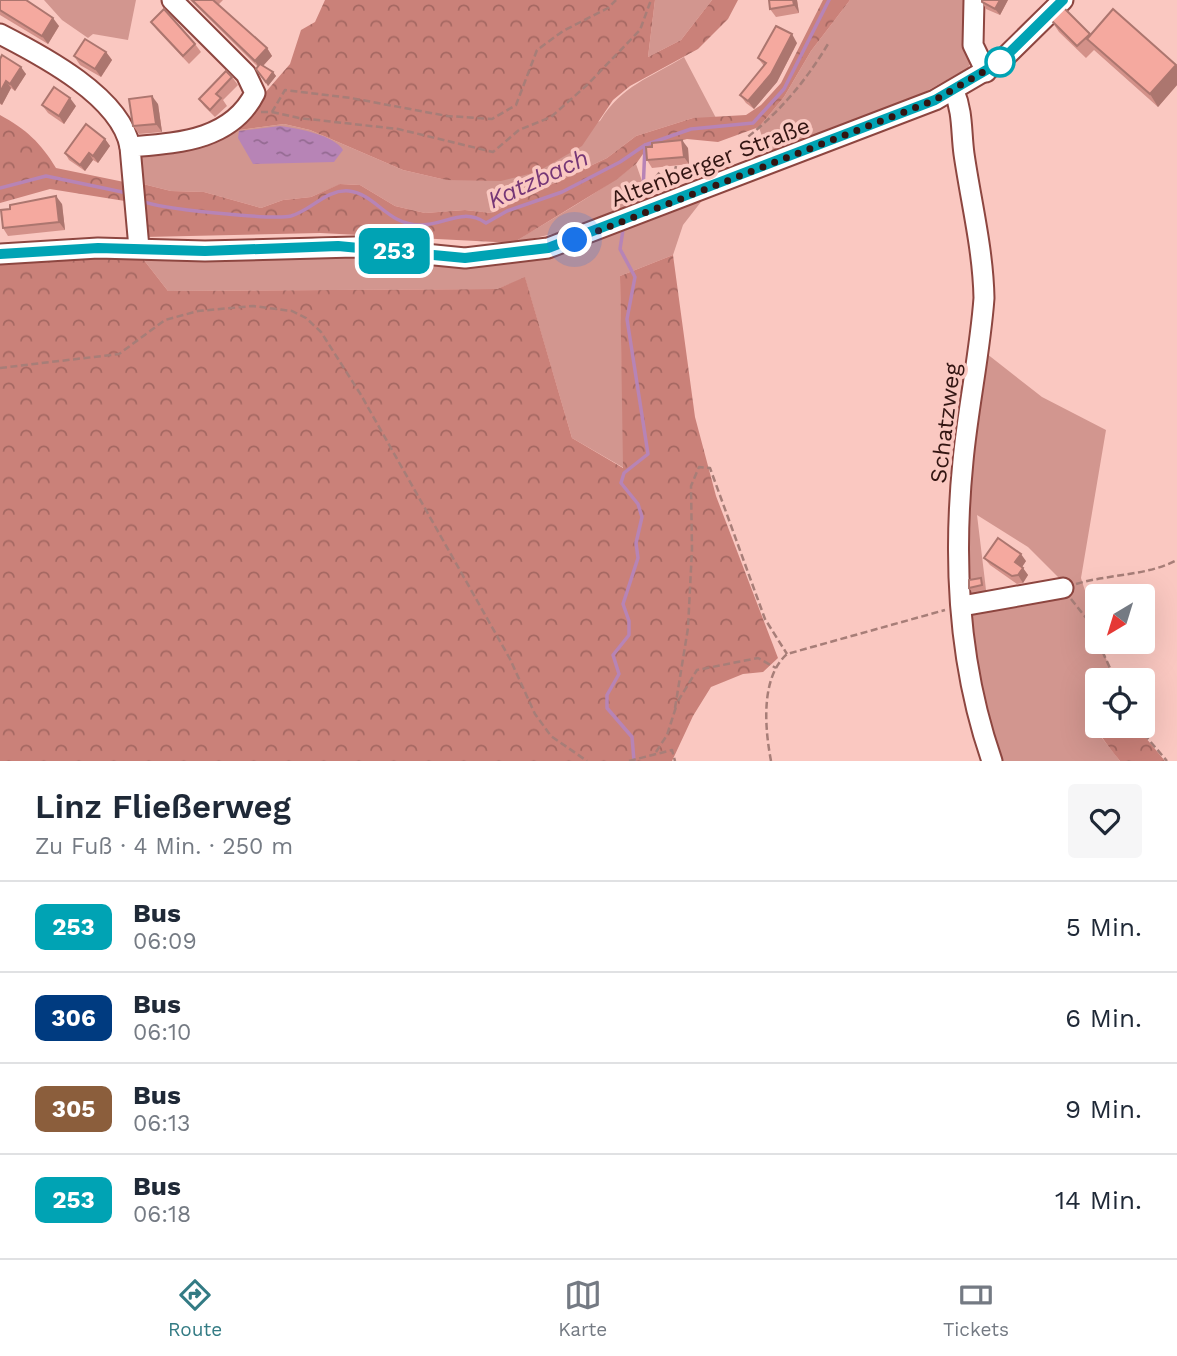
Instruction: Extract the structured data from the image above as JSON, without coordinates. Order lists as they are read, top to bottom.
{
  "streets": {
    "street": ["Altenberger Straße", "Schatzweg"]
  },
  "crossings": [
    ["Altenberger Straße", "Schatzweg"]
  ],
  "water": ["Katzbach"],
  "lines": ["bus line 253"],
  "north": "bottom left",
  "page": {
    "on_map": "253",
    "heading": ["Linz Fließerweg", "Zu Fuß · 4 Min. · 250 m"],
    "list": [
      {
        "mark": "253",
        "name": "Bus",
        "note": "06:09",
        "value": "5 Min."
      },
      {
        "mark": "306",
        "name": "Bus",
        "note": "06:10",
        "value": "6 Min."
      },
      {
        "mark": "305",
        "name": "Bus",
        "note": "06:13",
        "value": "9 Min."
      },
      {
        "mark": "253",
        "name": "Bus",
        "note": "06:18",
        "value": "14 Min."
      }
    ],
    "tabs": ["Route", "Karte", "Tickets"]
  }
}
